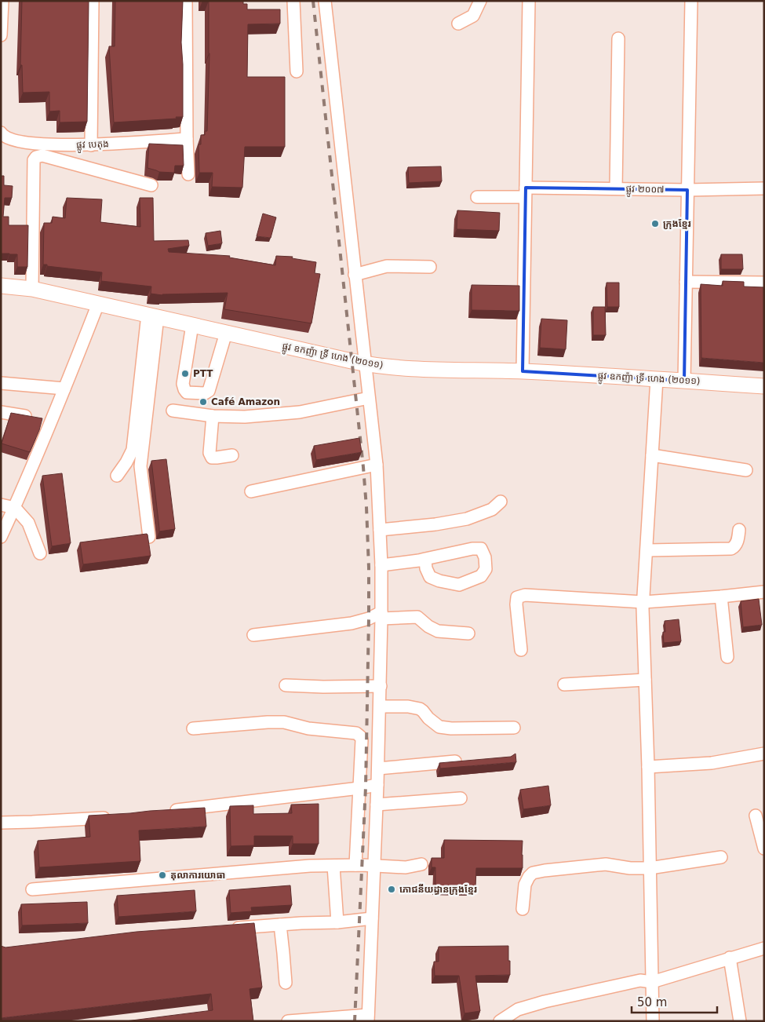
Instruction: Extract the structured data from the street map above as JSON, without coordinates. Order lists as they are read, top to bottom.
{
  "streets": {
    "main road": ["ផ្លូវ ឧកញ៉ា ទ្រី ហេង (២០១១)"],
    "street": ["ផ្លូវ បេតុង", "ផ្លូវ ២០០៧"]
  },
  "places": [
    "ក្រុងខ្មែរ",
    "PTT",
    "Café Amazon",
    "តុលាការយោធា",
    "ភោជនីយដ្ធានក្រុងខ្មែរ"
  ],
  "scale_bar": "50 m"
}
